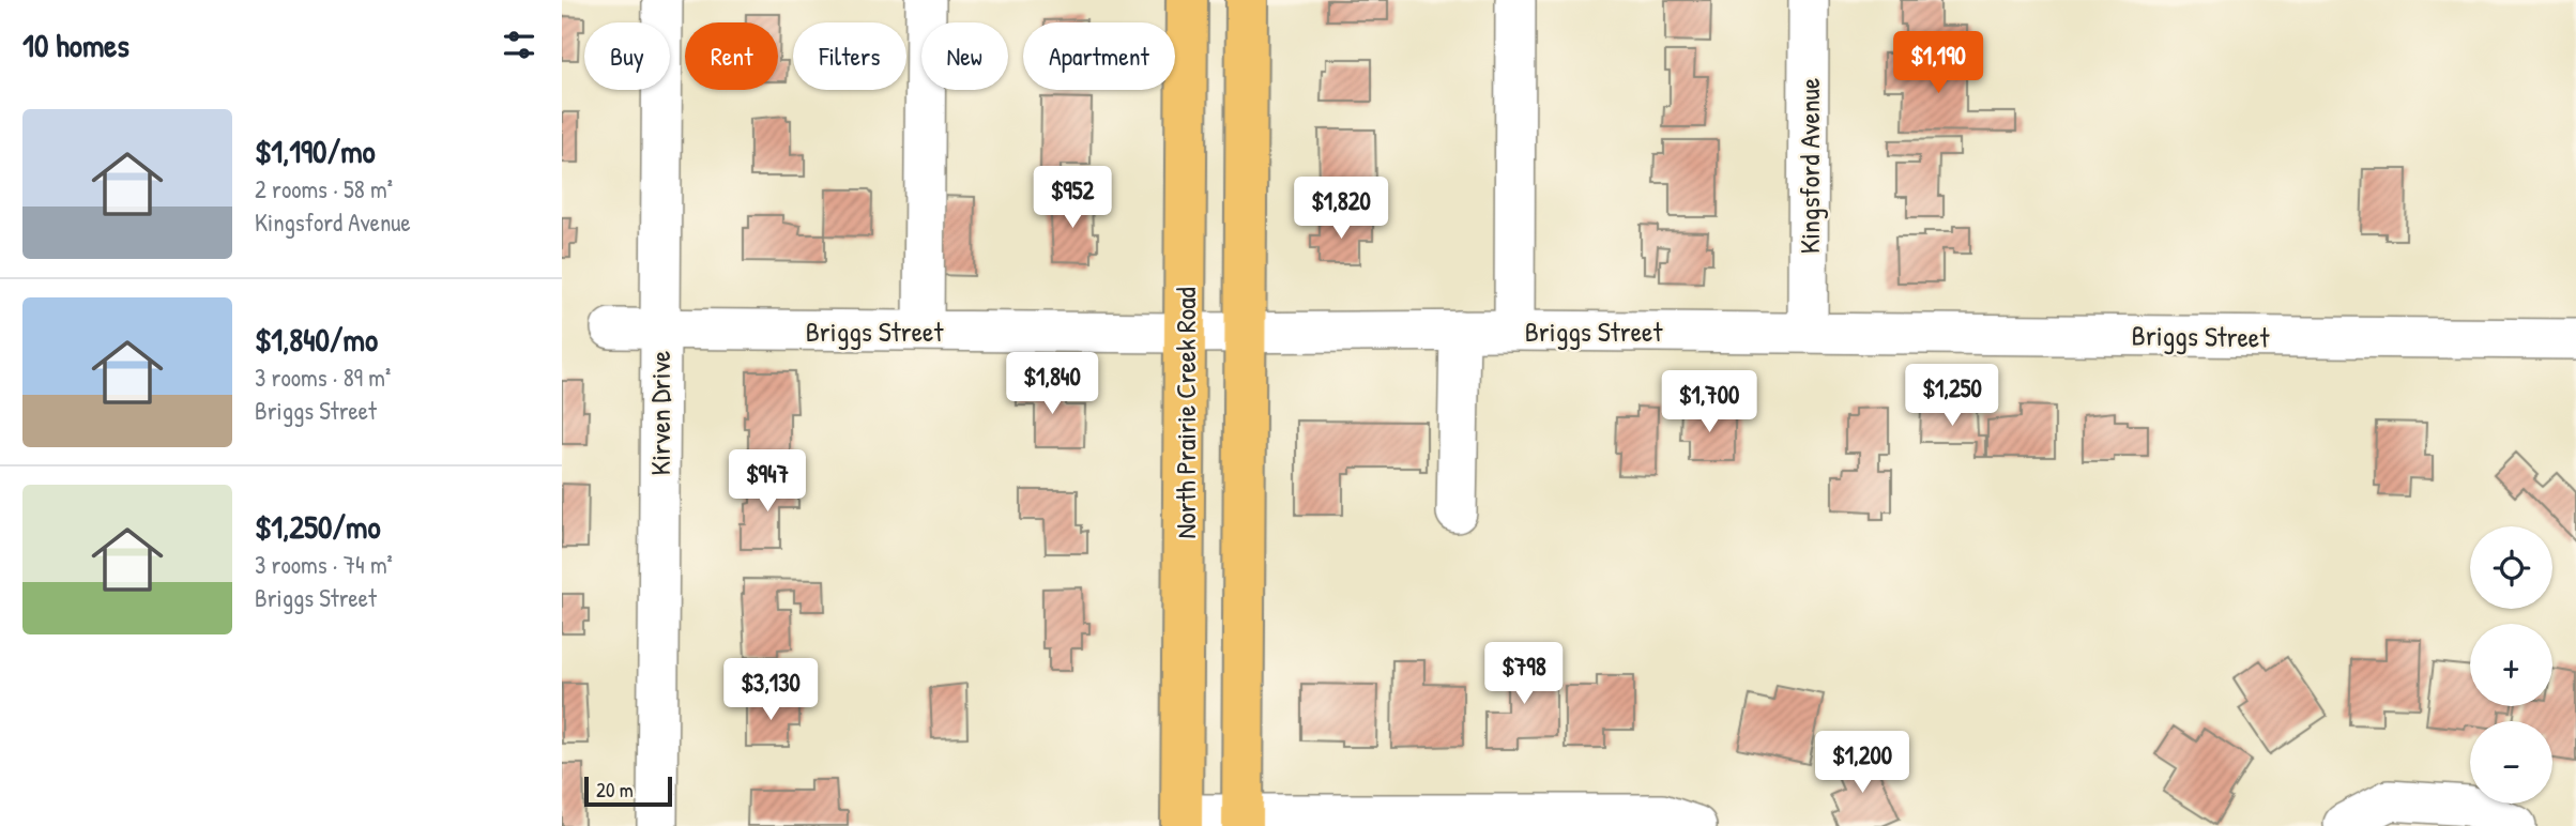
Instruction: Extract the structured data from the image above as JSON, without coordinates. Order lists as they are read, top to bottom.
{
  "streets": {
    "main road": ["North Prairie Creek Road"],
    "street": ["Kingsford Avenue", "Briggs Street", "Kirven Drive"]
  },
  "crossings": [
    ["Kingsford Avenue", "Briggs Street"],
    ["Briggs Street", "Kirven Drive"],
    ["Briggs Street", "North Prairie Creek Road"]
  ],
  "scale_bar": "20 m",
  "page": {
    "heading": "10 homes",
    "chip": [
      "Buy",
      "Rent",
      "Filters",
      "New",
      "Apartment"
    ],
    "price": [
      "$1,190",
      "$952",
      "$1,820",
      "$1,840",
      "$1,250",
      "$1,700",
      "$947",
      "$798",
      "$3,130",
      "$1,200"
    ],
    "list": [
      {
        "name": "$1,190/mo",
        "note": "2 rooms · 58 m² · Kingsford Avenue"
      },
      {
        "name": "$1,840/mo",
        "note": "3 rooms · 89 m² · Briggs Street"
      },
      {
        "name": "$1,250/mo",
        "note": "3 rooms · 74 m² · Briggs Street"
      }
    ],
    "map_buttons": ["+", "−"],
    "scale": "20 m"
  }
}
